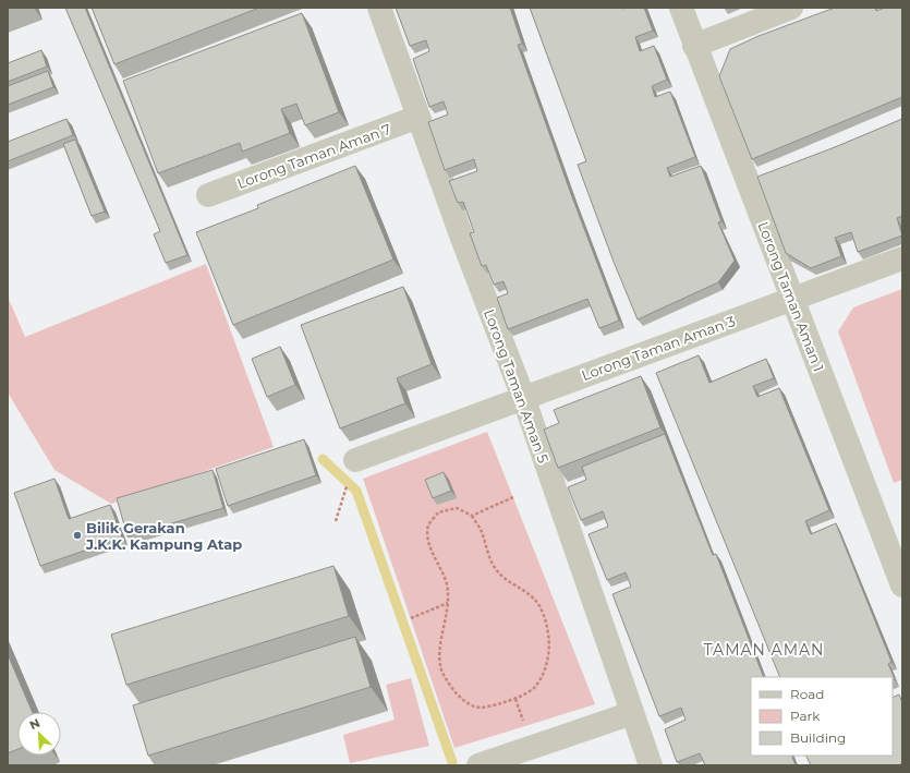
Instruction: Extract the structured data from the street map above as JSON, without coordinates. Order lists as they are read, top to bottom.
{
  "streets": {
    "street": [
      "Lorong Taman Aman 7",
      "Lorong Taman Aman 1",
      "Lorong Taman Aman 3",
      "Lorong Taman Aman 5"
    ]
  },
  "crossings": [
    ["Lorong Taman Aman 7", "Lorong Taman Aman 5"],
    ["Lorong Taman Aman 1", "Lorong Taman Aman 3"],
    ["Lorong Taman Aman 3", "Lorong Taman Aman 5"]
  ],
  "districts": ["TAMAN AMAN"],
  "places": ["Bilik Gerakan J.K.K. Kampung Atap"],
  "legend": ["Road", "Park", "Building"],
  "north": "top left"
}
